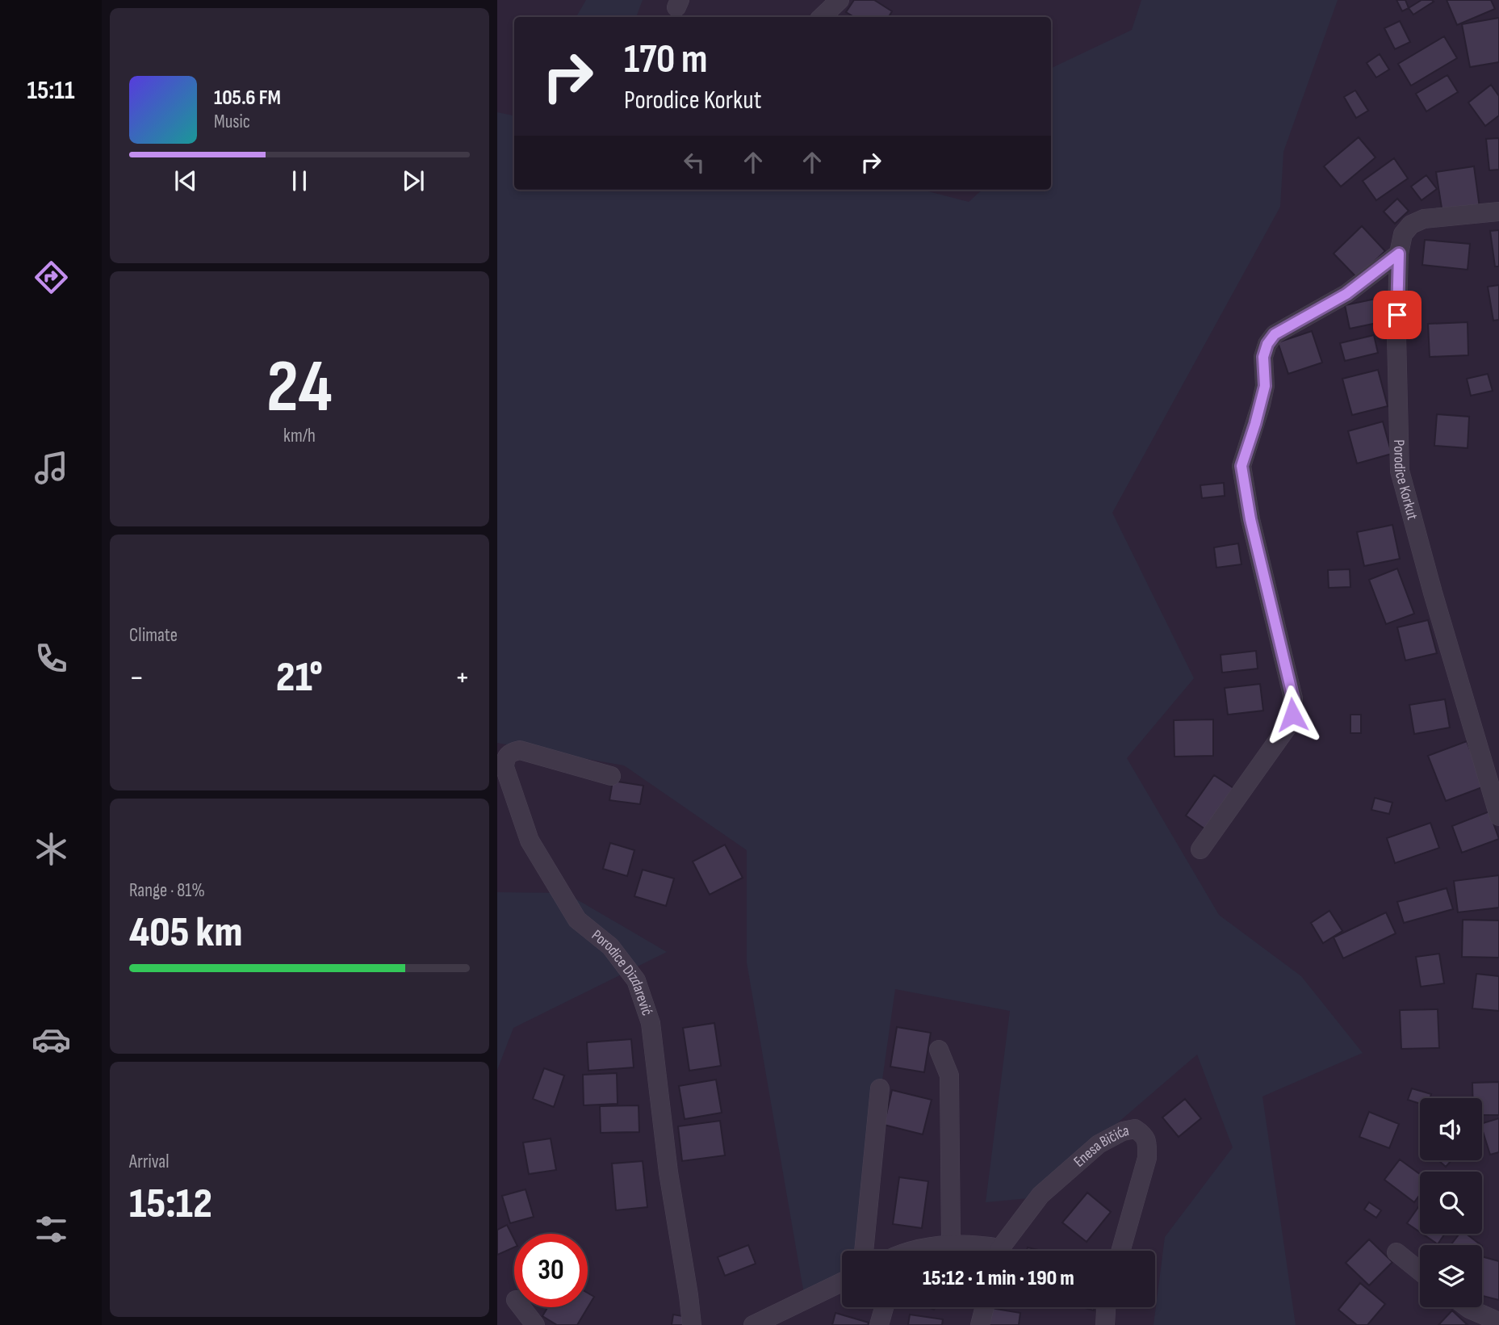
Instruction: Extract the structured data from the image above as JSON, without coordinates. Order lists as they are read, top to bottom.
{
  "streets": {
    "street": ["Porodice Korkut", "Porodice Dizdarević", "Enesa Bičića"]
  },
  "page": {
    "tabs": "15:11",
    "turn": ["170 m", "Porodice Korkut"],
    "song": ["105.6 FM", "Music"],
    "tile": [
      ["24", "km/h"],
      "Climate",
      ["Range · 81%", "405 km"],
      ["Arrival", "15:12"]
    ],
    "heat": ["−", "21°", "+"],
    "limit": "30",
    "trip": "15:12 · 1 min · 190 m"
  }
}
